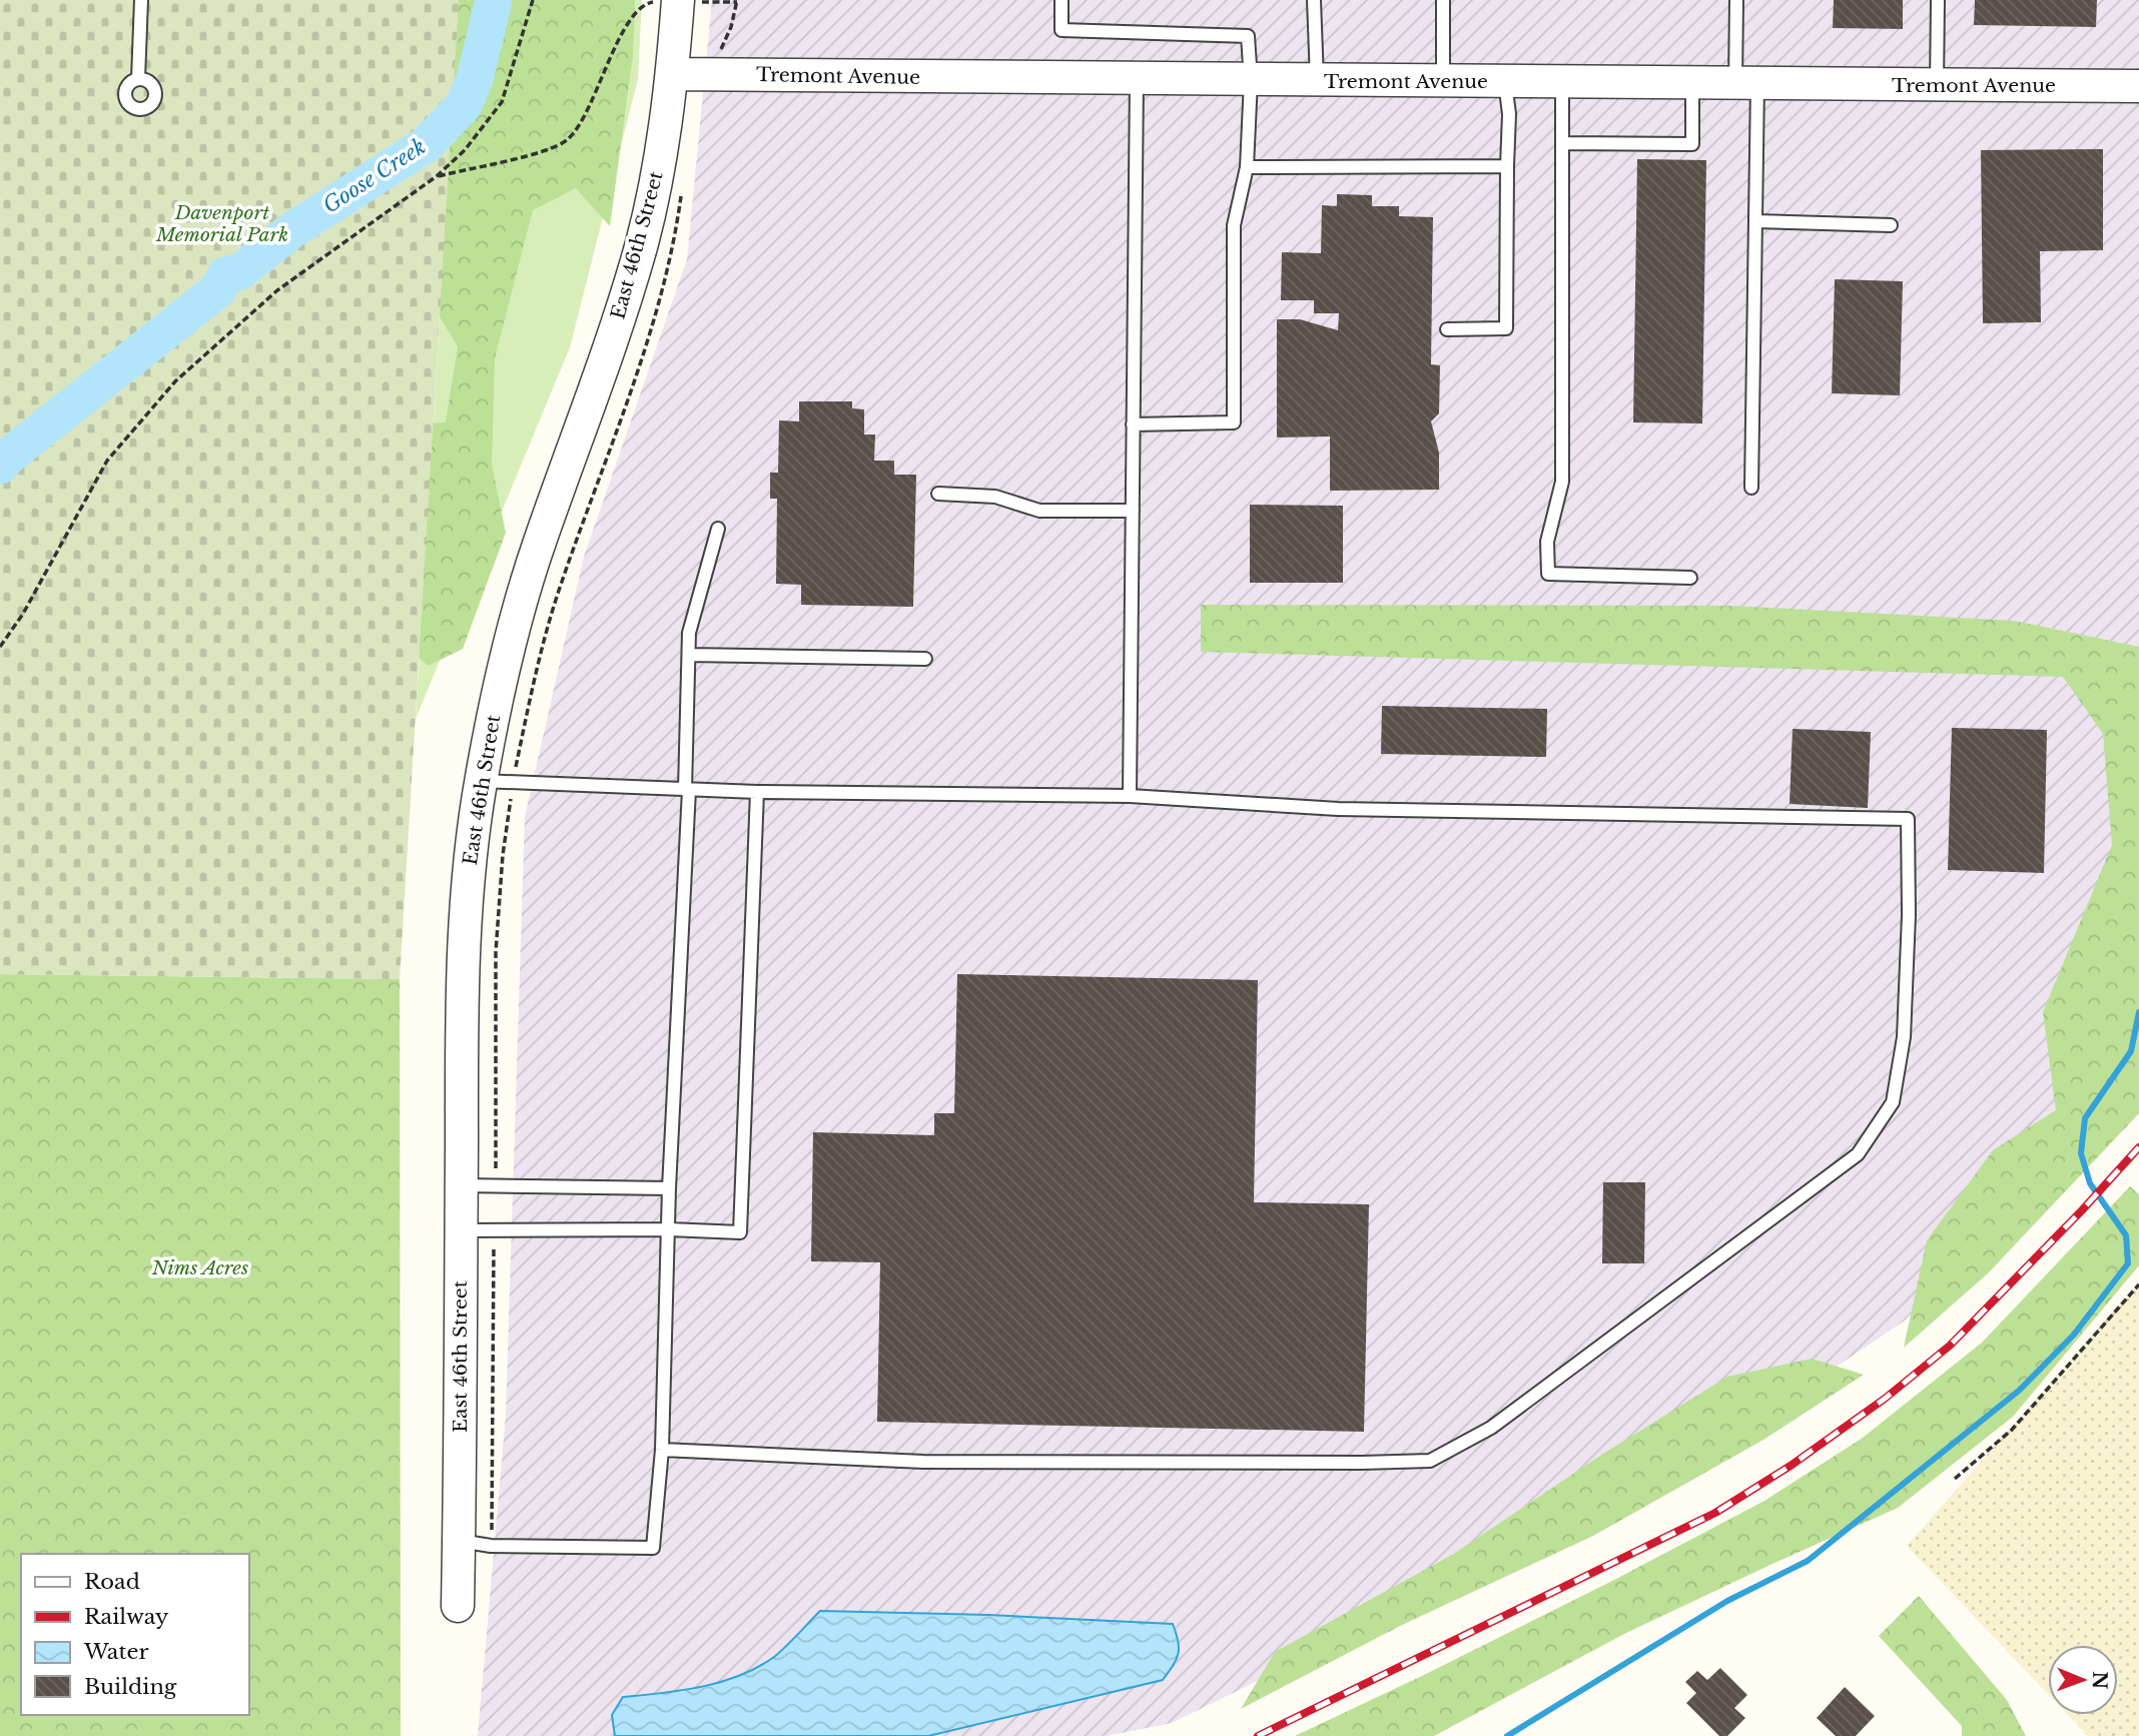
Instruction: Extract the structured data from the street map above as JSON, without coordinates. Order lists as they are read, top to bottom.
{
  "streets": {
    "street": ["Tremont Avenue", "East 46th Street"]
  },
  "crossings": [
    ["Tremont Avenue", "East 46th Street"]
  ],
  "water": ["Goose Creek"],
  "parks": ["Davenport Memorial Park", "Nims Acres"],
  "legend": [
    "Road",
    "Railway",
    "Water",
    "Building"
  ],
  "north": "right"
}
